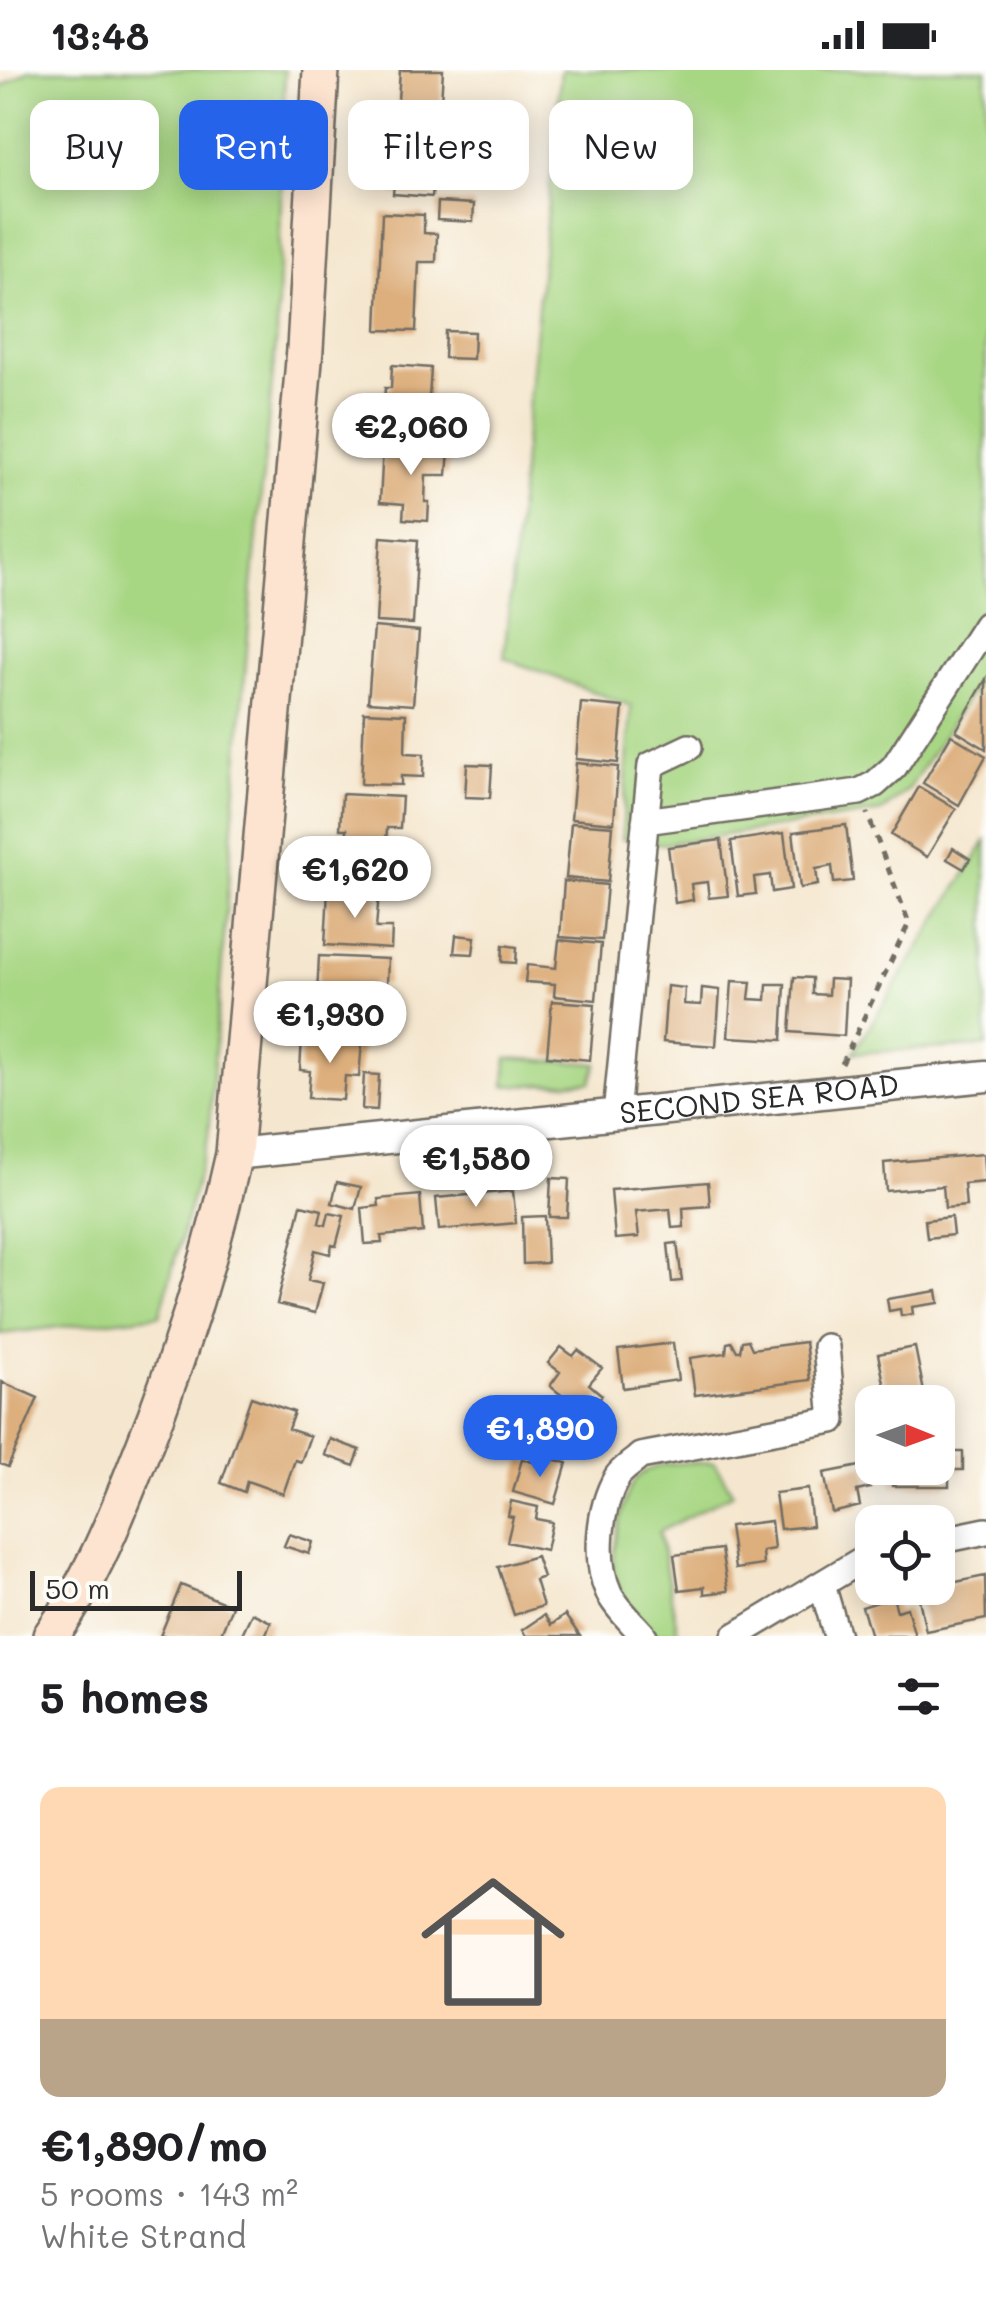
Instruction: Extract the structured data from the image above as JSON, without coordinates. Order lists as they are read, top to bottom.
{
  "streets": {
    "street": ["SECOND SEA ROAD"]
  },
  "scale_bar": "50 m",
  "north": "right",
  "page": {
    "status": "13:48",
    "chip": [
      "Buy",
      "Rent",
      "Filters",
      "New"
    ],
    "price": [
      "€2,060",
      "€1,620",
      "€1,930",
      "€1,580",
      "€1,890"
    ],
    "scale": "50 m",
    "heading": "5 homes",
    "list": [
      {
        "name": "€1,890/mo",
        "note": "5 rooms · 143 m² · White Strand"
      }
    ]
  }
}
